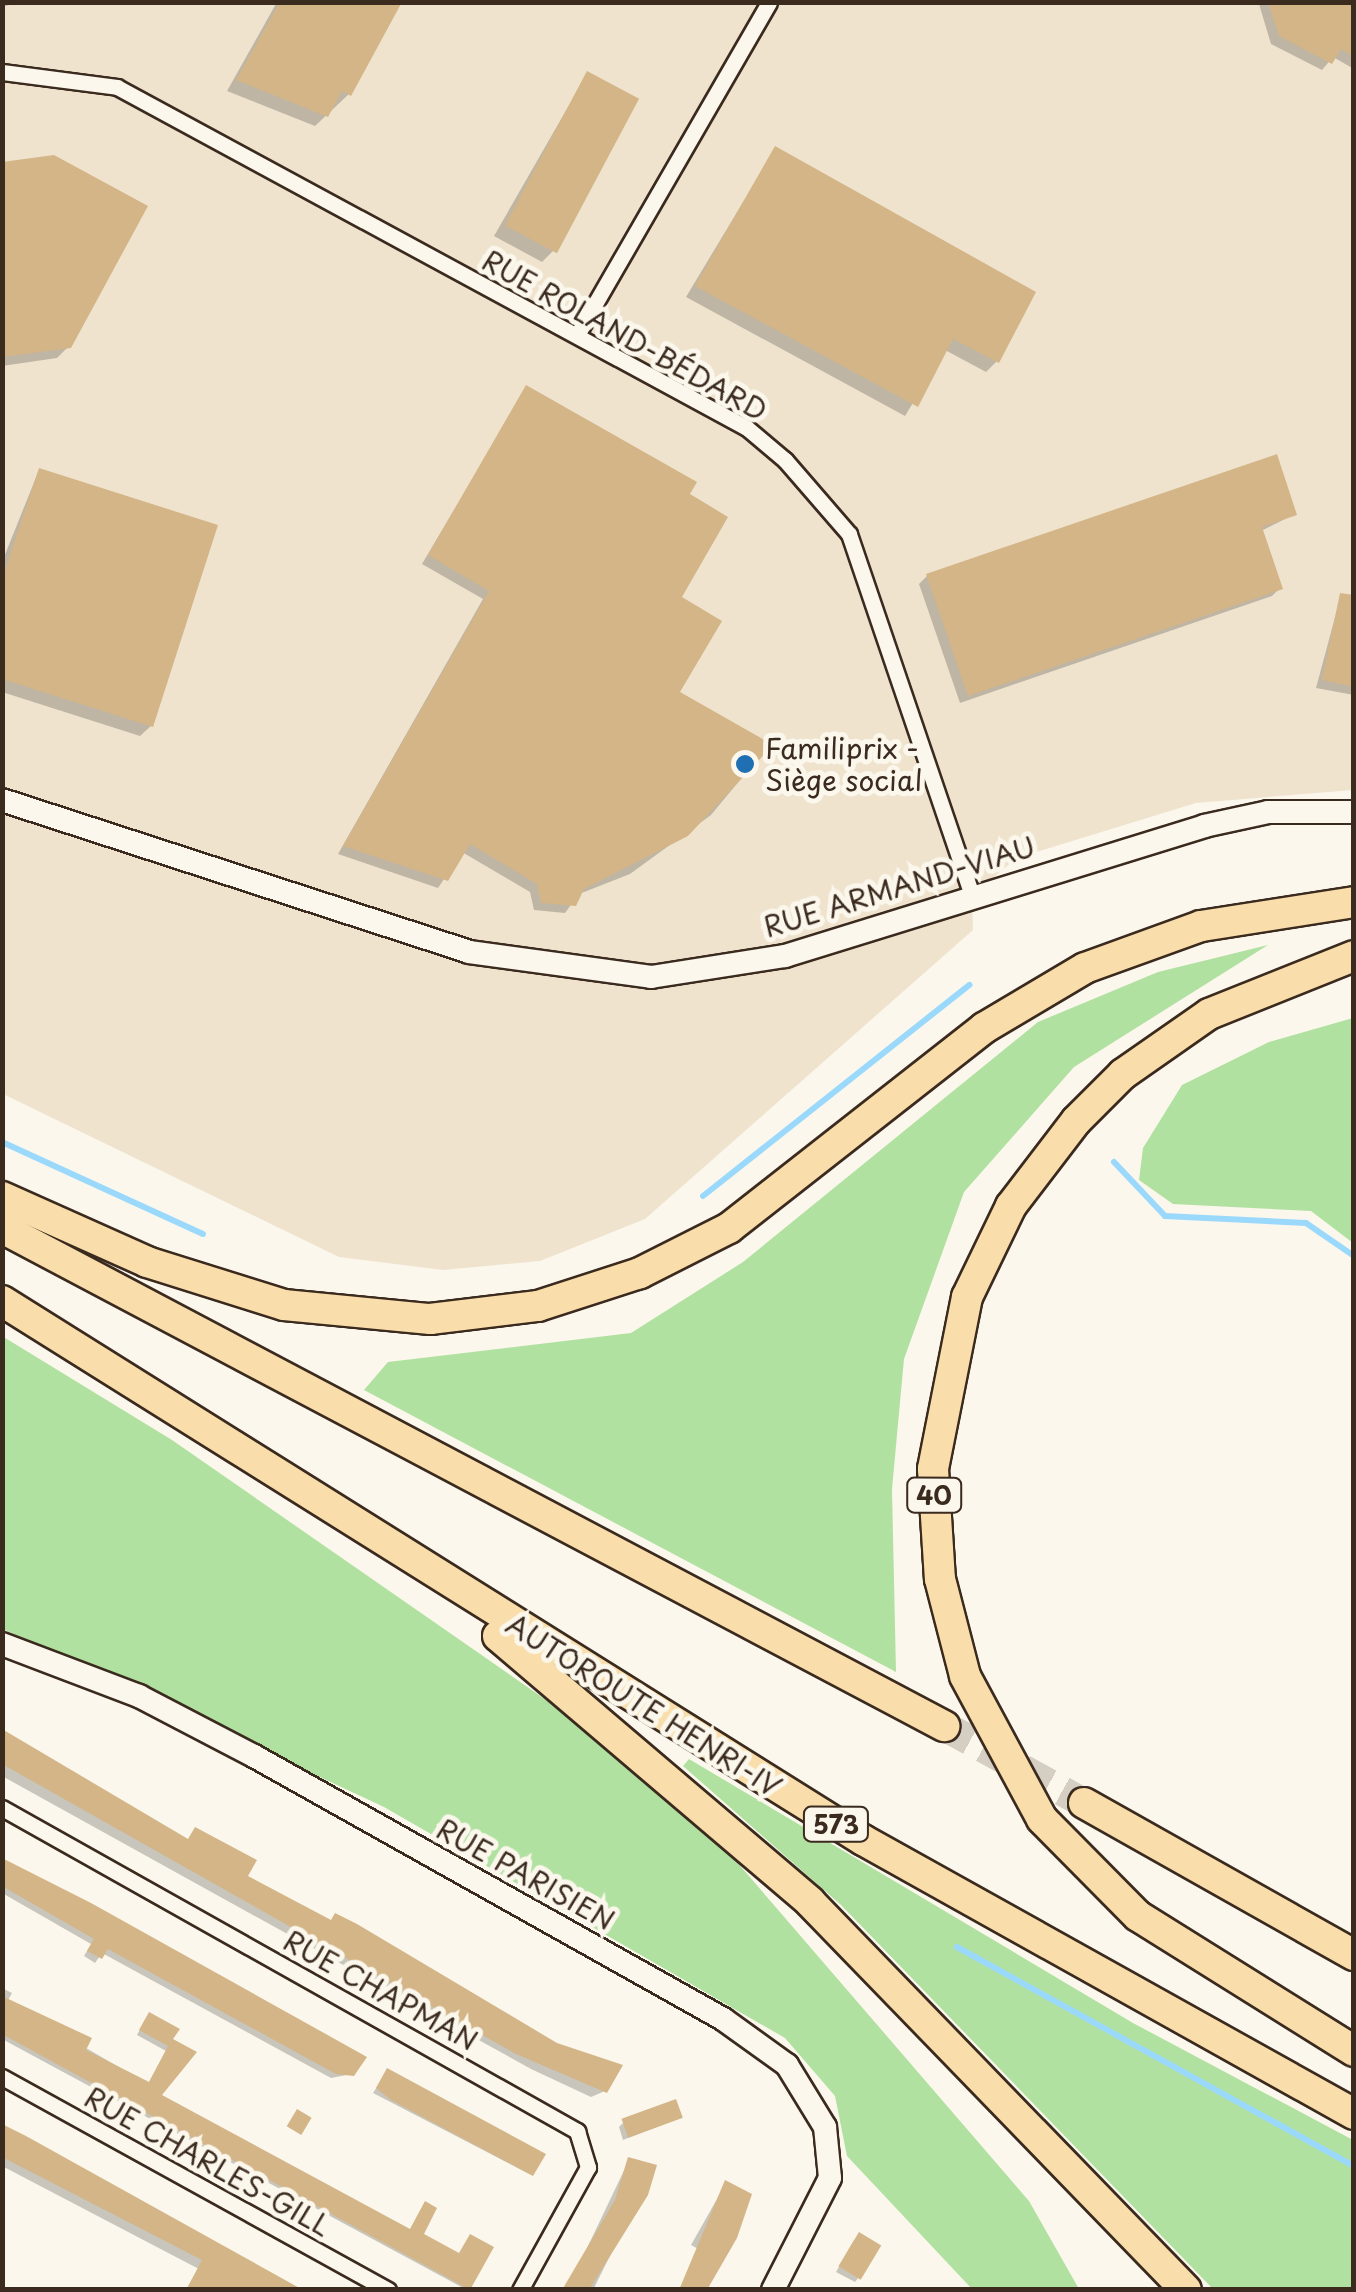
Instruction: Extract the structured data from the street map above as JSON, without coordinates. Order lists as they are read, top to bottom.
{
  "streets": {
    "highway": ["40", "AUTOROUTE HENRI-IV", "573"],
    "street": [
      "RUE ROLAND-BÉDARD",
      "RUE ARMAND-VIAU",
      "RUE PARISIEN",
      "RUE CHAPMAN",
      "RUE CHARLES-GILL"
    ]
  },
  "crossings": [
    ["RUE ROLAND-BÉDARD", "RUE ARMAND-VIAU"]
  ],
  "places": ["Familiprix - Siège social"]
}
